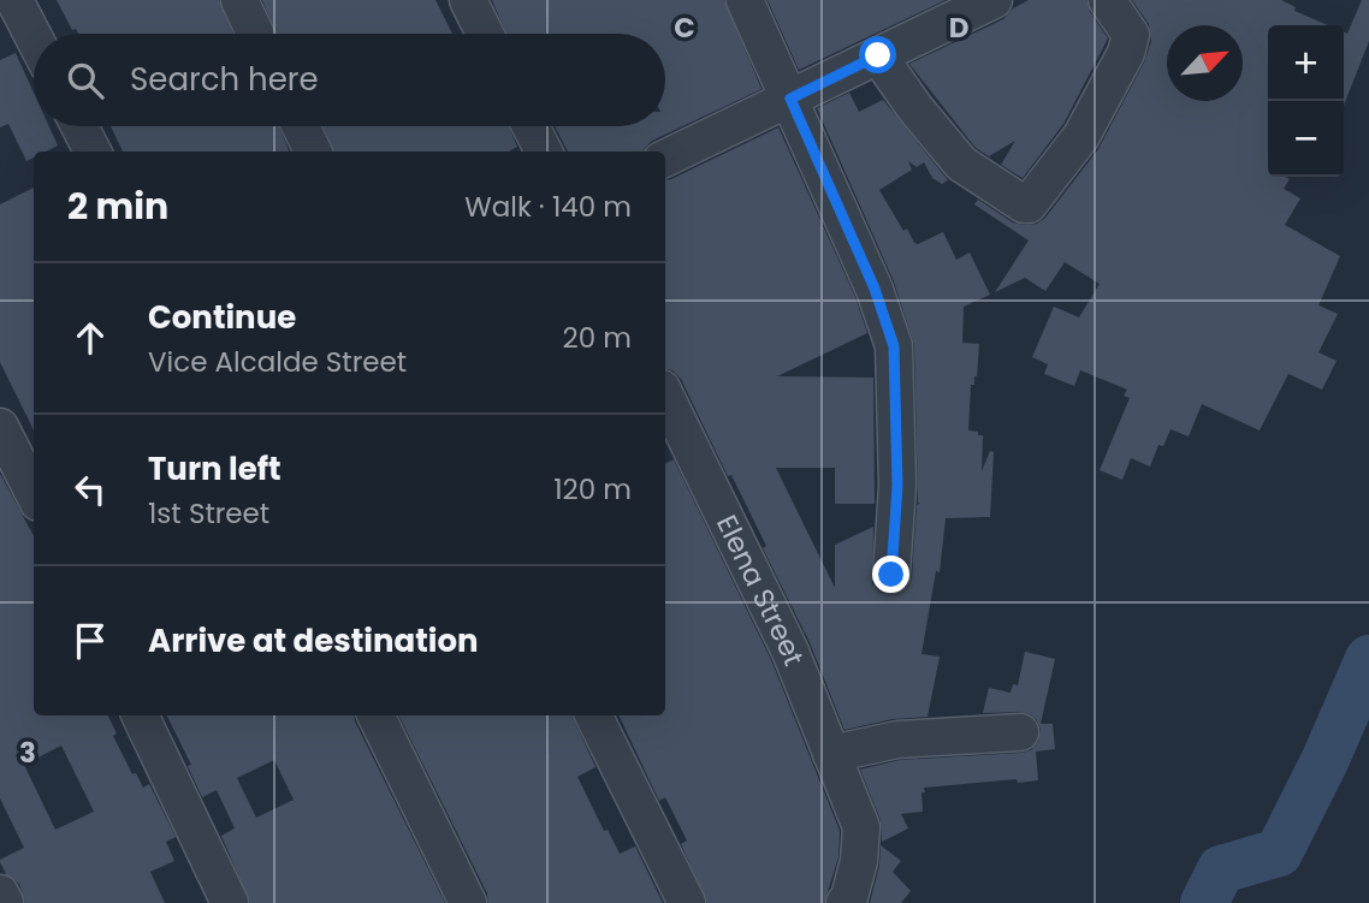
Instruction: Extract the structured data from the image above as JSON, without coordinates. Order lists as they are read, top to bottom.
{
  "streets": {
    "street": ["Elena Street"]
  },
  "north": "top right",
  "page": {
    "map_buttons": ["+", "−"],
    "search": "Search here",
    "heading": ["2 min", "Walk · 140 m"],
    "list": [
      ["Continue", "Vice Alcalde Street", "20 m"],
      ["Turn left", "1st Street", "120 m"],
      "Arrive at destination"
    ]
  },
  "grid": {
    "columns": ["C", "D"],
    "rows": ["3"]
  }
}
